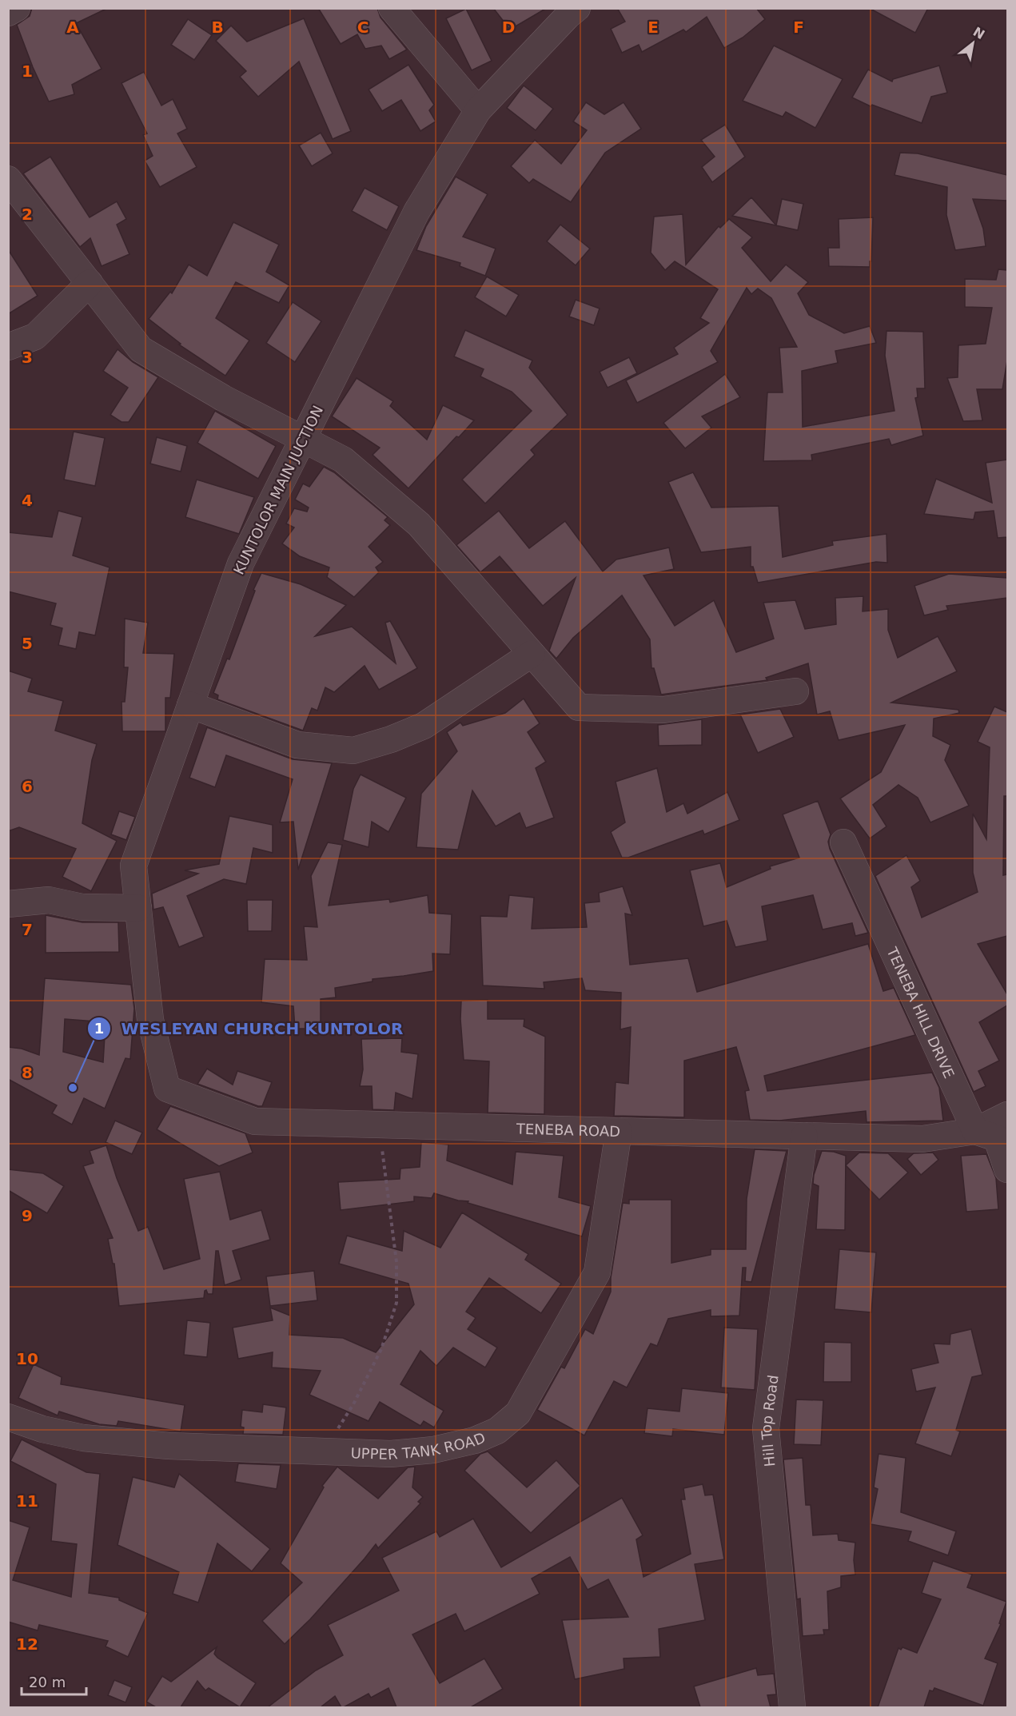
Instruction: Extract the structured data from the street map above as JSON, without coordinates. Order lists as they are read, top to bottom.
{
  "streets": {
    "street": [
      "KUNTOLOR MAIN JUCTION",
      "TENEBA HILL DRIVE",
      "TENEBA ROAD",
      "Hill Top Road",
      "UPPER TANK ROAD"
    ]
  },
  "crossings": [
    ["KUNTOLOR MAIN JUCTION", "TENEBA ROAD"],
    ["TENEBA HILL DRIVE", "TENEBA ROAD"],
    ["TENEBA ROAD", "Hill Top Road"],
    ["TENEBA ROAD", "UPPER TANK ROAD"]
  ],
  "places": ["WESLEYAN CHURCH KUNTOLOR"],
  "scale_bar": "20 m",
  "north": "top right",
  "grid": {
    "columns": [
      "A",
      "B",
      "C",
      "D",
      "E",
      "F"
    ],
    "rows": [
      "1",
      "2",
      "3",
      "4",
      "5",
      "6",
      "7",
      "8",
      "9",
      "10",
      "11",
      "12"
    ]
  }
}
